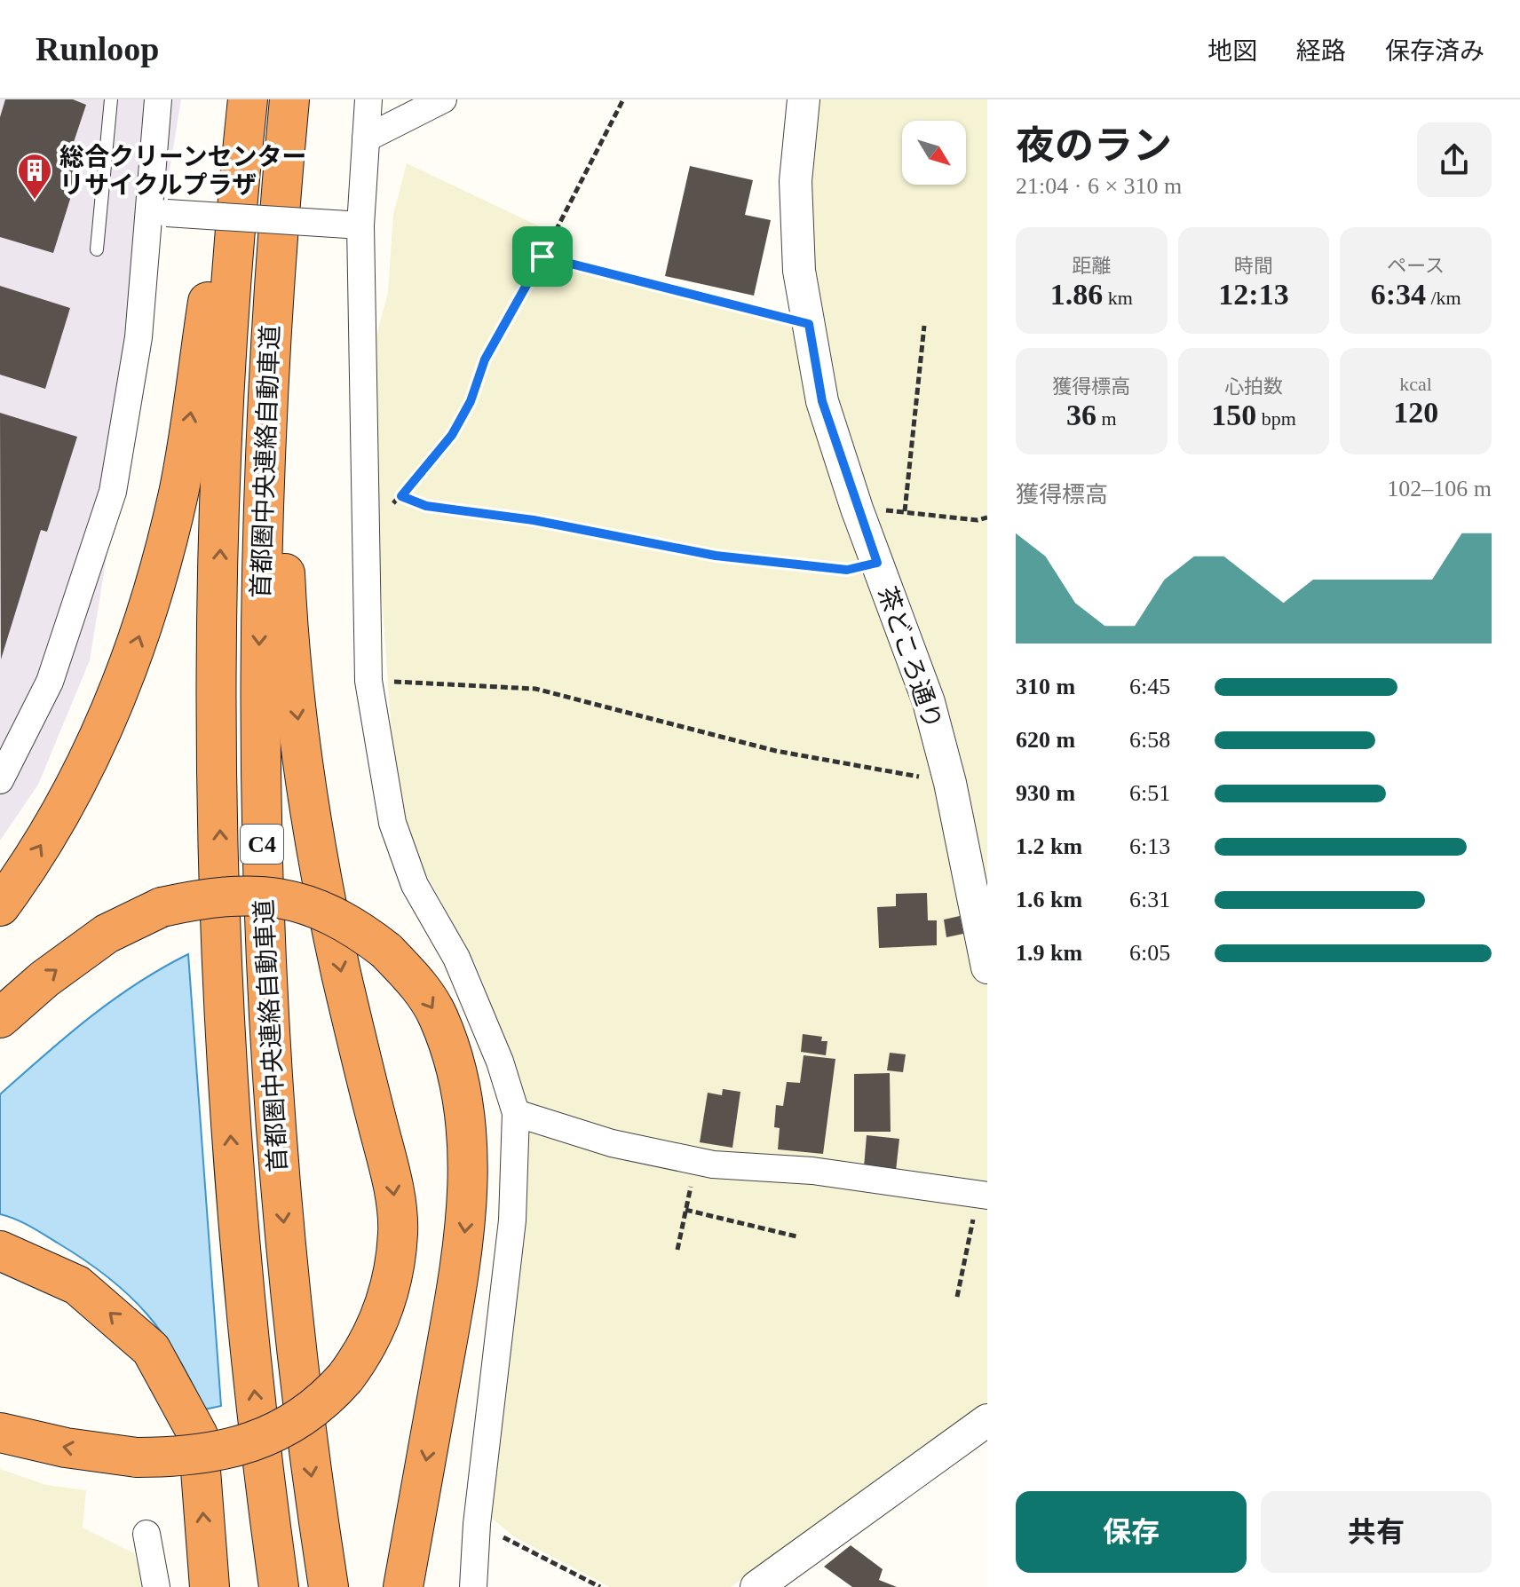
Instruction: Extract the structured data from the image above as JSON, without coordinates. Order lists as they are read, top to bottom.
{
  "streets": {
    "highway": ["首都圏中央連絡自動車道", "C4"],
    "street": ["茶どころ通り"]
  },
  "places": {
    "building": ["総合クリーンセンター リサイクルプラザ"]
  },
  "north": "bottom right",
  "page": {
    "header": "Runloop",
    "nav": ["地図", "経路", "保存済み"],
    "heading": ["夜のラン", "21:04 · 6 × 310 m"],
    "stats": [
      ["距離", "1.86 km"],
      ["時間", "12:13"],
      ["ペース", "6:34 /km"],
      ["獲得標高", "36 m"],
      ["心拍数", "150 bpm"],
      ["kcal", "120"]
    ],
    "chart": ["獲得標高", "102–106 m"],
    "list": [
      {
        "name": "310 m",
        "note": "6:45"
      },
      {
        "name": "620 m",
        "note": "6:58"
      },
      {
        "name": "930 m",
        "note": "6:51"
      },
      {
        "name": "1.2 km",
        "note": "6:13"
      },
      {
        "name": "1.6 km",
        "note": "6:31"
      },
      {
        "name": "1.9 km",
        "note": "6:05"
      }
    ],
    "buttons": ["保存", "共有"]
  }
}
